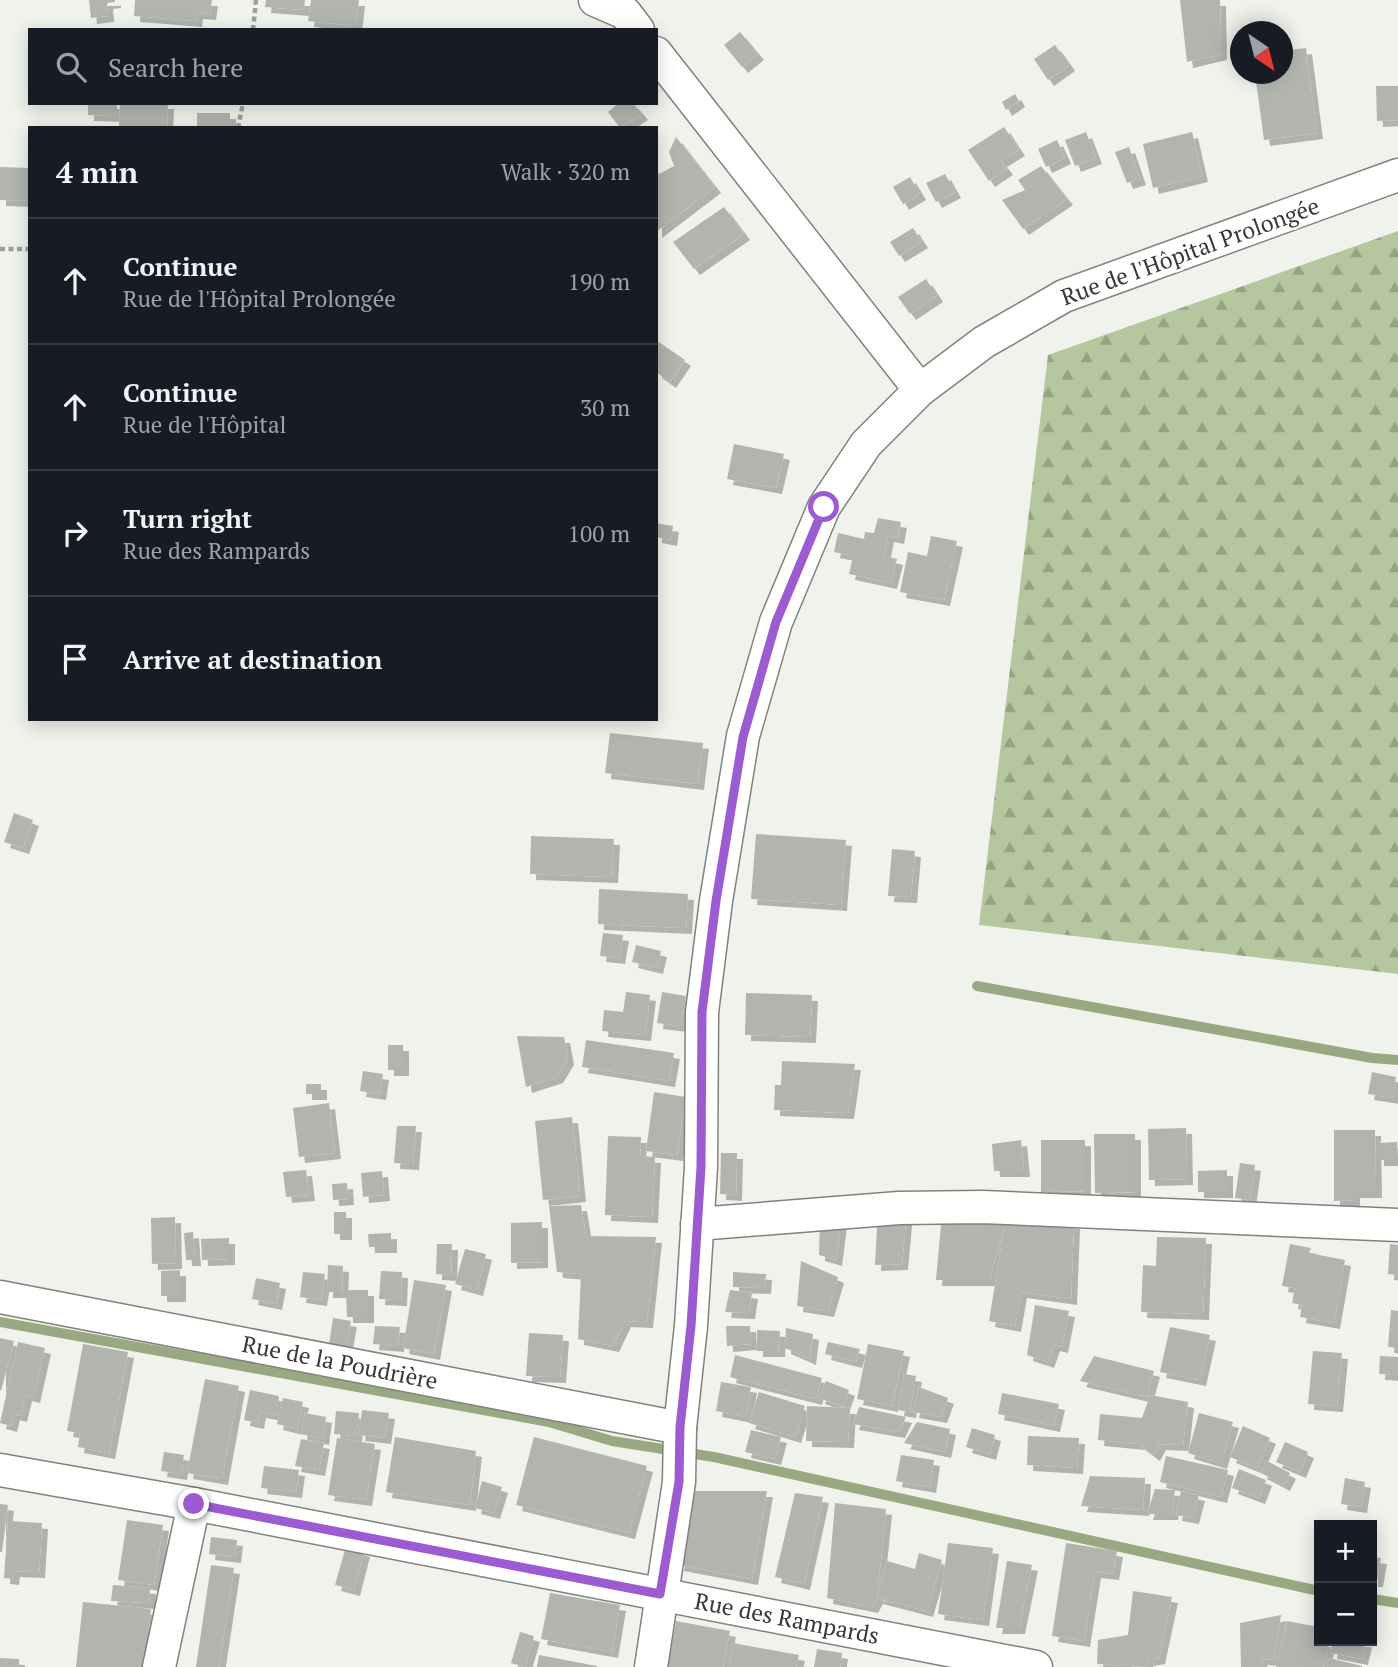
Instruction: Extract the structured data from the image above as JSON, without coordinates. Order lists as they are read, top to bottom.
{
  "streets": {
    "street": ["Rue de l'Hôpital Prolongée", "Rue de la Poudrière", "Rue des Rampards"]
  },
  "crossings": [
    ["Rue de l'Hôpital Prolongée", "Rue de la Poudrière"],
    ["Rue de l'Hôpital Prolongée", "Rue des Rampards"]
  ],
  "north": "bottom right",
  "page": {
    "search": "Search here",
    "heading": ["4 min", "Walk · 320 m"],
    "list": [
      ["Continue", "Rue de l'Hôpital Prolongée", "190 m"],
      ["Continue", "Rue de l'Hôpital", "30 m"],
      ["Turn right", "Rue des Rampards", "100 m"],
      "Arrive at destination"
    ],
    "map_buttons": ["+", "−"]
  }
}
